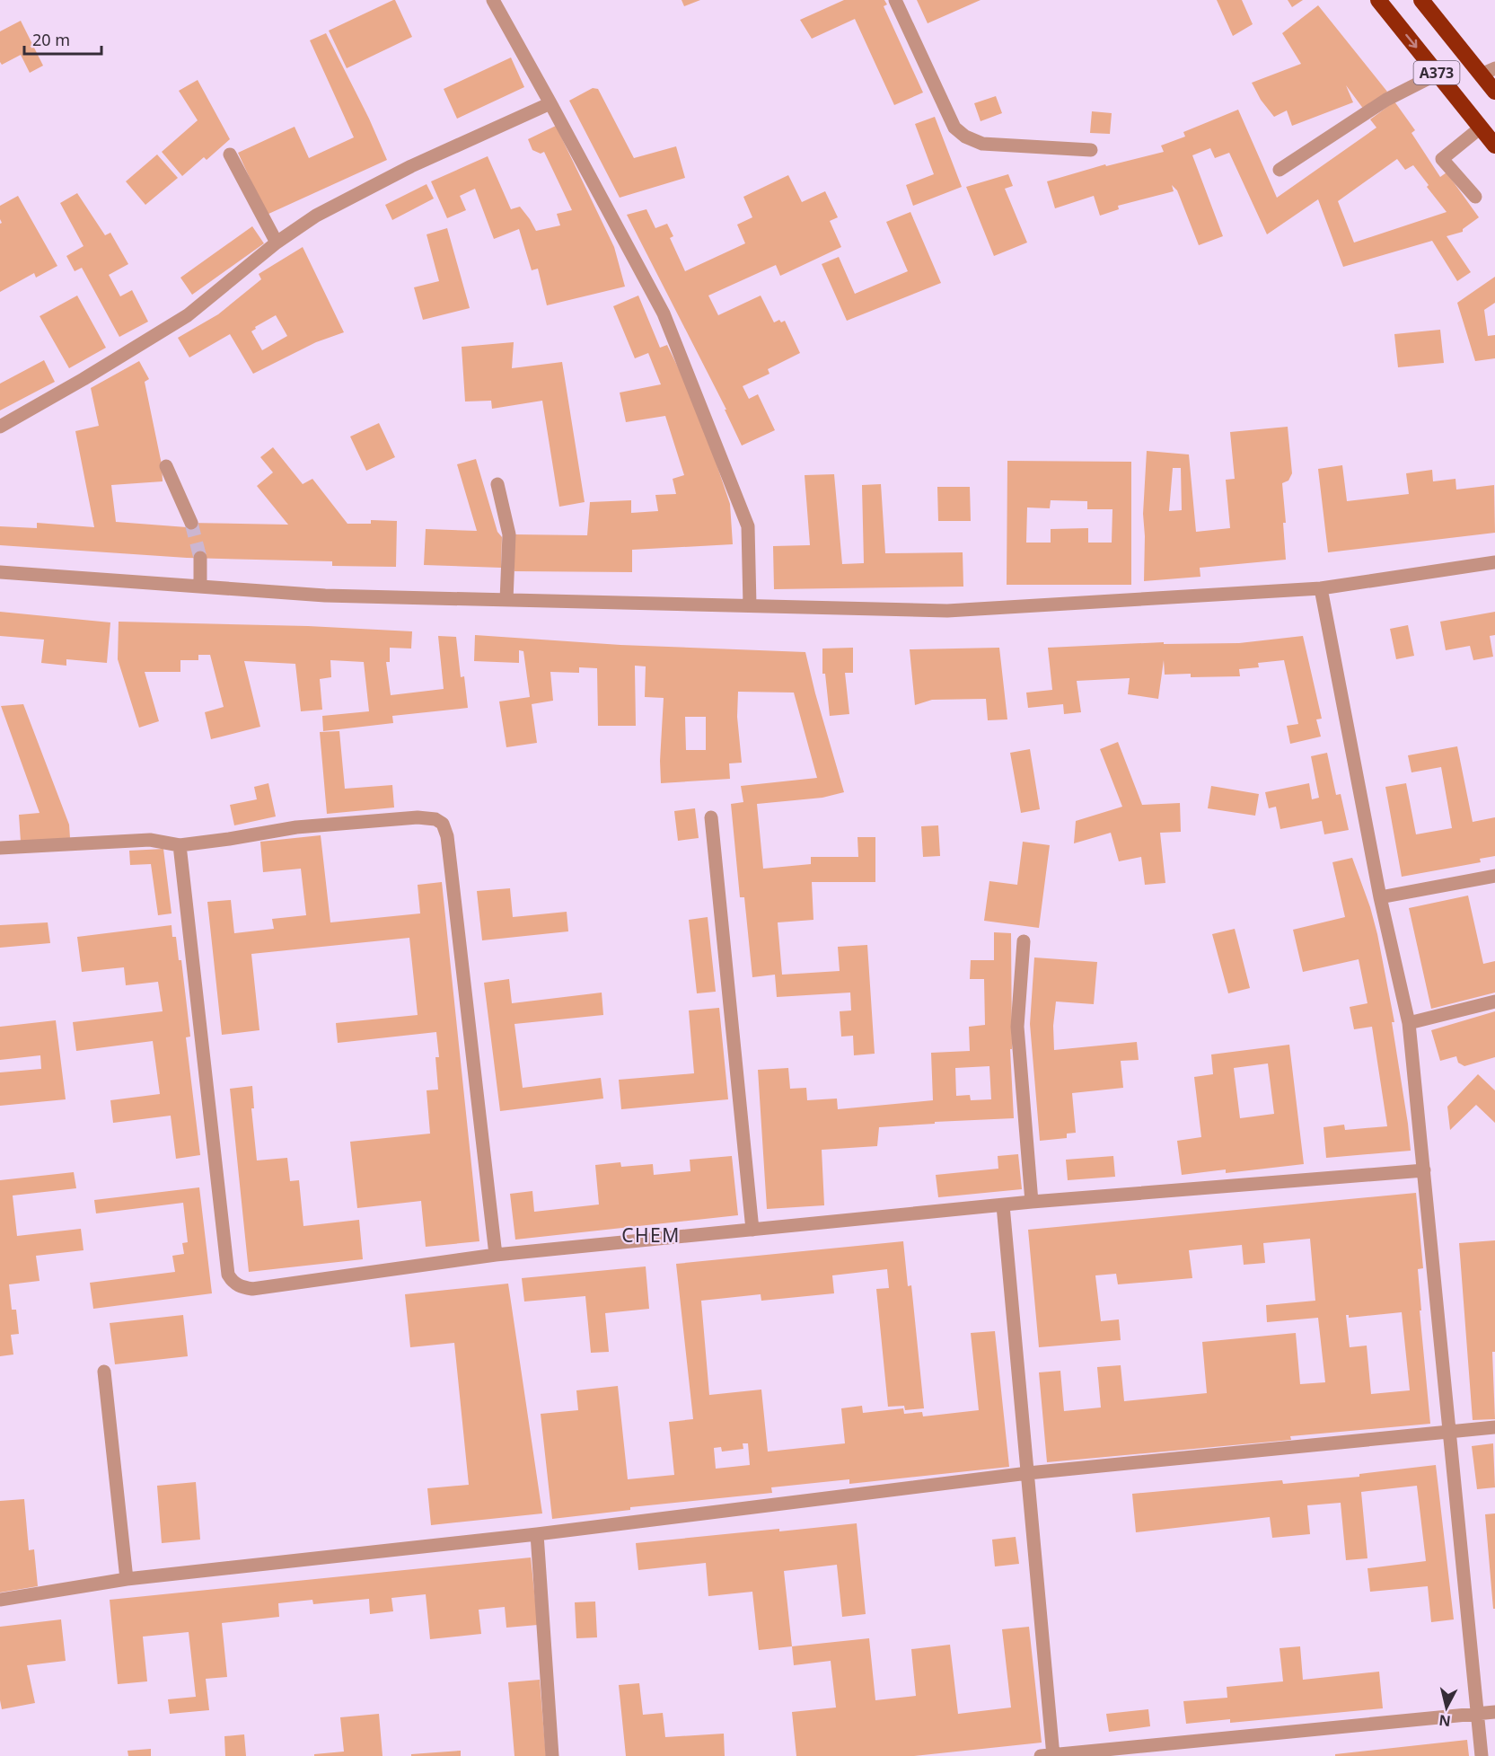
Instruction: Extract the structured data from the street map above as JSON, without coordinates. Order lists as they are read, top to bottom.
{
  "streets": {
    "highway": ["A373"]
  },
  "districts": ["CHEM"],
  "scale_bar": "20 m",
  "north": "bottom"
}
